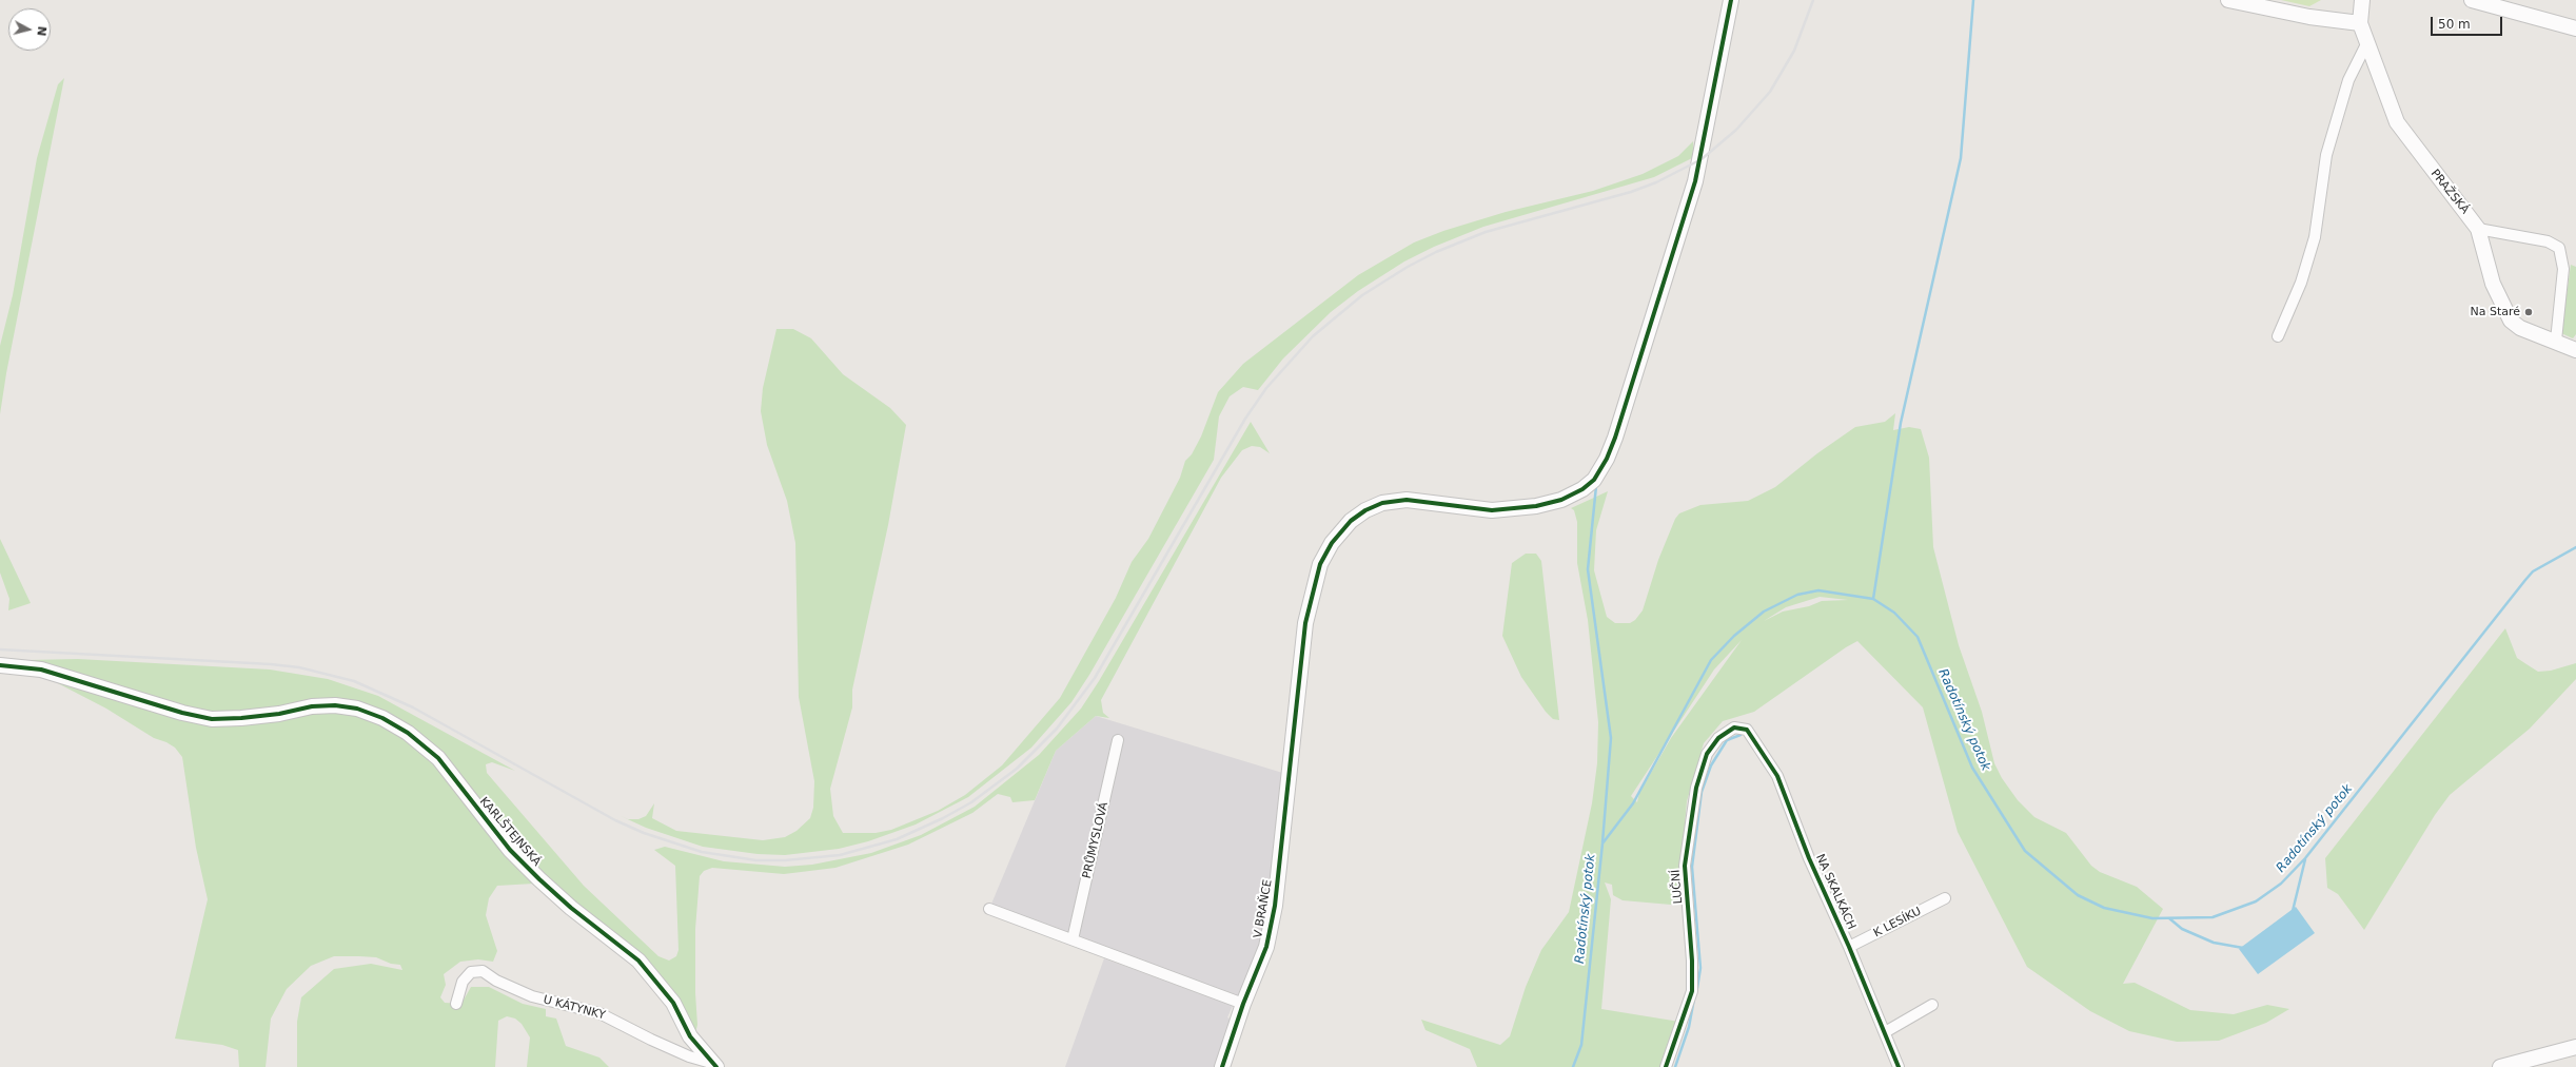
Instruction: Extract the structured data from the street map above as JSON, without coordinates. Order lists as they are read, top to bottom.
{
  "streets": {
    "street": [
      "PRAŽSKÁ",
      "KARLŠTEJNSKÁ",
      "PRŮMYSLOVÁ",
      "LUČNÍ",
      "NA SKALKÁCH",
      "V BRAŇCE",
      "K LESÍKU",
      "U KÁTYNKY"
    ]
  },
  "crossings": [
    ["KARLŠTEJNSKÁ", "U KÁTYNKY"],
    ["LUČNÍ", "NA SKALKÁCH"],
    ["NA SKALKÁCH", "K LESÍKU"]
  ],
  "water": ["Radotínský potok"],
  "places": ["Na Staré"],
  "scale_bar": "50 m",
  "north": "right"
}
